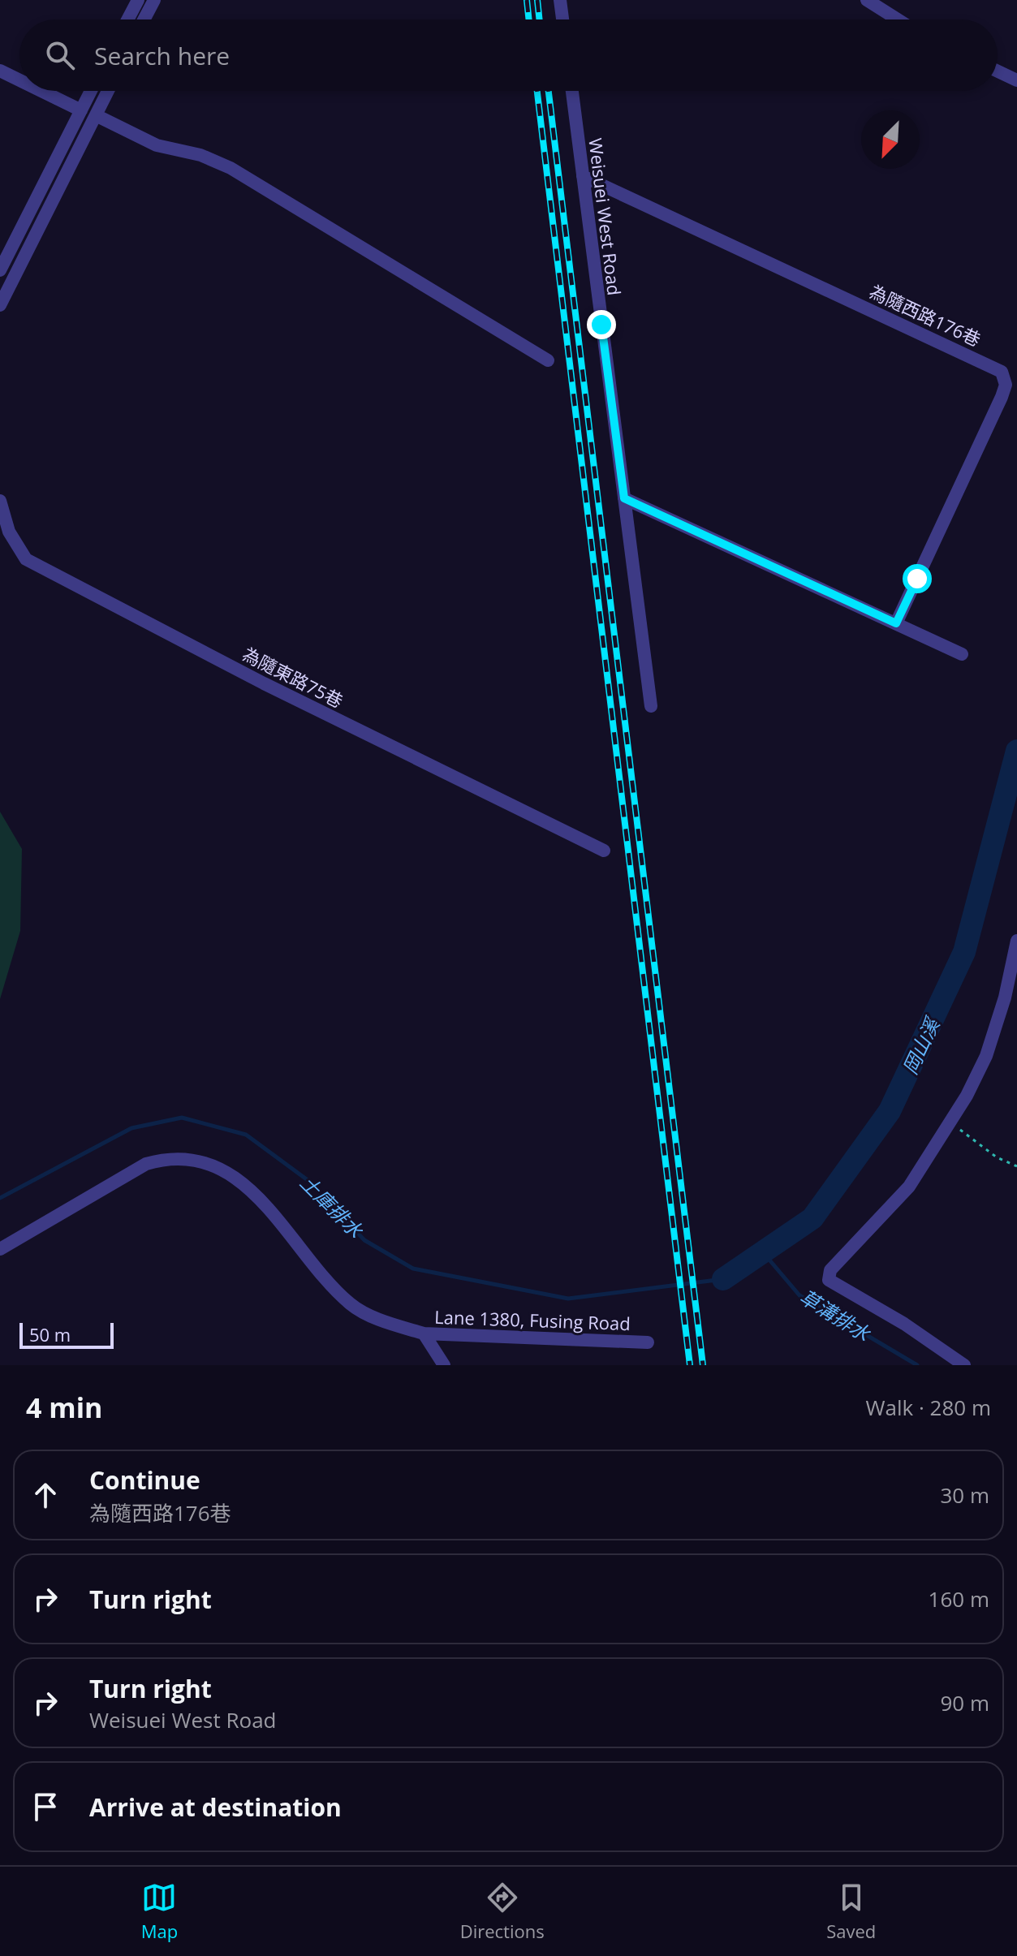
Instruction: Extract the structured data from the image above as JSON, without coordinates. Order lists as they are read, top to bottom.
{
  "streets": {
    "street": [
      "Weisuei West Road",
      "為隨西路176巷",
      "為隨東路75巷",
      "Lane 1380, Fusing Road"
    ]
  },
  "crossings": [
    ["Weisuei West Road", "為隨西路176巷"]
  ],
  "water": ["岡山溪", "土庫排水", "草溝排水"],
  "scale_bar": "50 m",
  "north": "bottom left",
  "page": {
    "search": "Search here",
    "scale": "50 m",
    "heading": ["4 min", "Walk · 280 m"],
    "list": [
      ["Continue", "為隨西路176巷", "30 m"],
      ["Turn right", "160 m"],
      ["Turn right", "Weisuei West Road", "90 m"],
      "Arrive at destination"
    ],
    "nav": ["Map", "Directions", "Saved"]
  }
}
